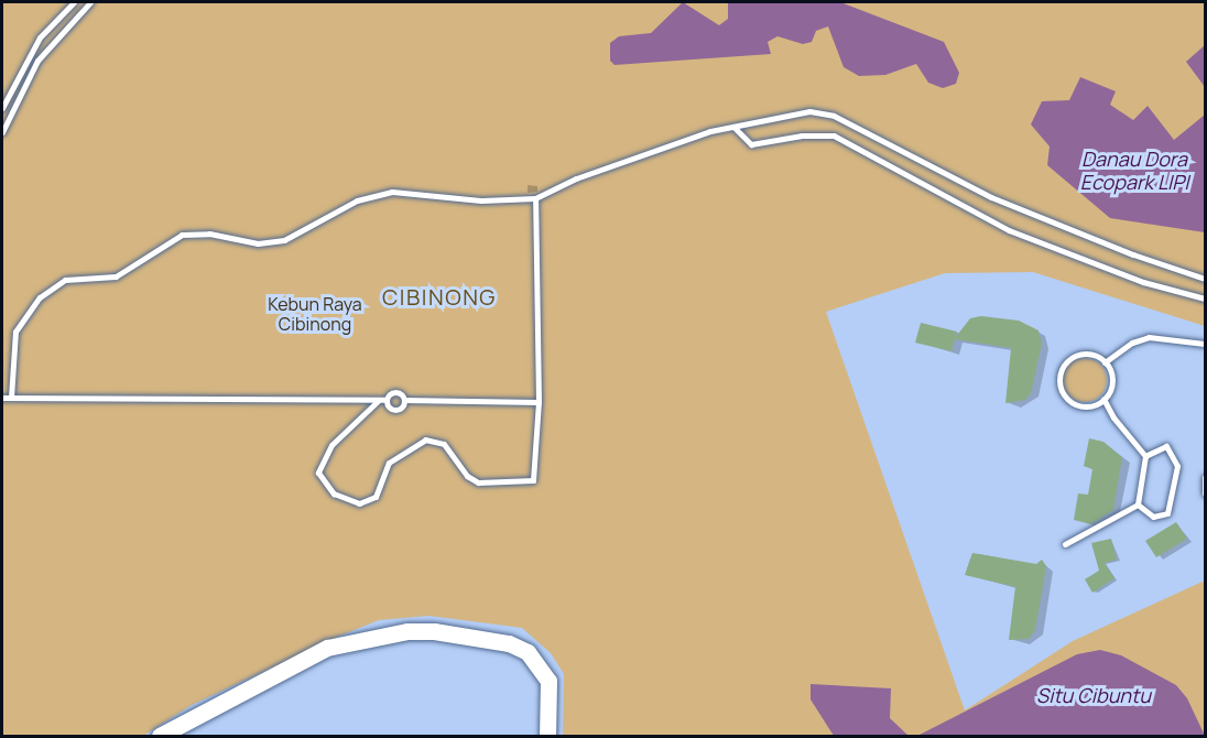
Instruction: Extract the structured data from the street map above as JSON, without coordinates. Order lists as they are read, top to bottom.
{
  "districts": ["CIBINONG"],
  "water": ["Danau Dora Ecopark LIPI", "Situ Cibuntu"],
  "parks": ["Kebun Raya Cibinong"]
}
